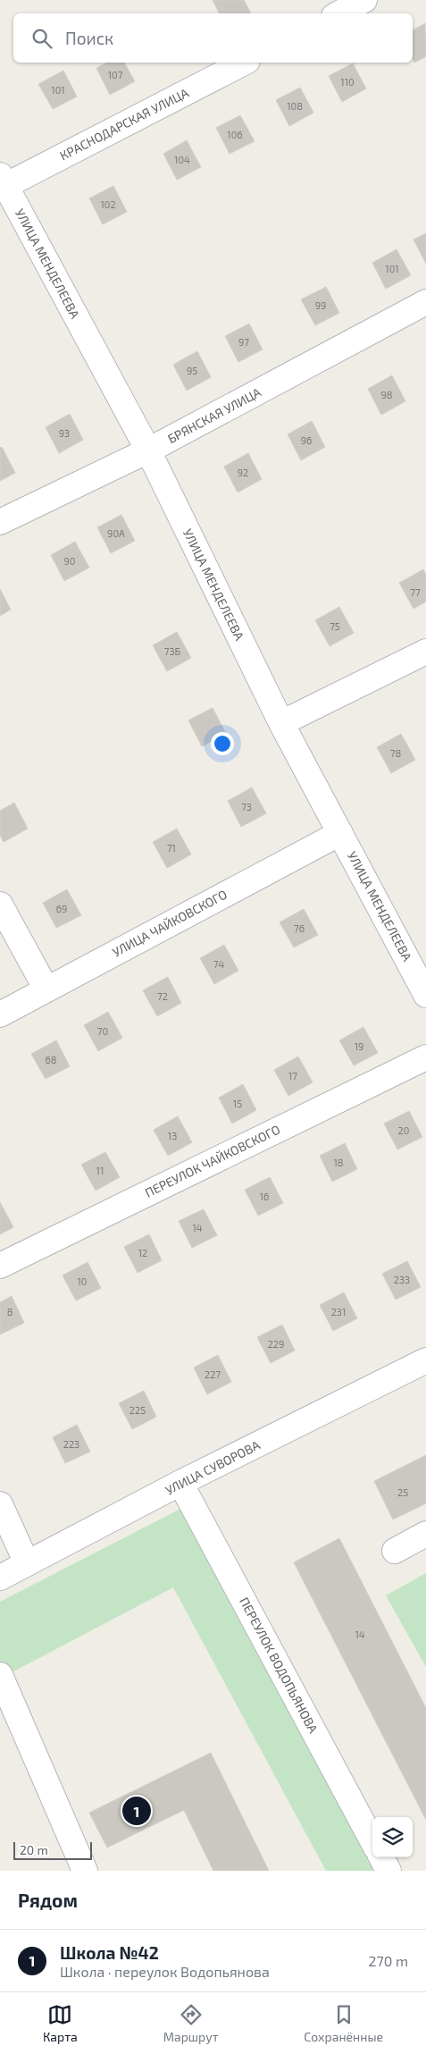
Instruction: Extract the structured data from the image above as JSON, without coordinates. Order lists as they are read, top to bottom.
{
  "streets": {
    "street": [
      "КРАСНОДАРСКАЯ УЛИЦА",
      "УЛИЦА МЕНДЕЛЕЕВА",
      "БРЯНСКАЯ УЛИЦА",
      "УЛИЦА ЧАЙКОВСКОГО",
      "ПЕРЕУЛОК ЧАЙКОВСКОГО",
      "УЛИЦА СУВОРОВА",
      "ПЕРЕУЛОК ВОДОПЬЯНОВА"
    ]
  },
  "crossings": [
    ["КРАСНОДАРСКАЯ УЛИЦА", "УЛИЦА МЕНДЕЛЕЕВА"],
    ["УЛИЦА МЕНДЕЛЕЕВА", "БРЯНСКАЯ УЛИЦА"],
    ["УЛИЦА МЕНДЕЛЕЕВА", "УЛИЦА ЧАЙКОВСКОГО"],
    ["УЛИЦА СУВОРОВА", "ПЕРЕУЛОК ВОДОПЬЯНОВА"]
  ],
  "house_numbers": [
    "107",
    "110",
    "101",
    "108",
    "106",
    "104",
    "102",
    "101",
    "99",
    "97",
    "95",
    "98",
    "93",
    "96",
    "92",
    "90А",
    "90",
    "77",
    "75",
    "73Б",
    "78",
    "73",
    "71",
    "69",
    "76",
    "74",
    "72",
    "70",
    "19",
    "68",
    "17",
    "15",
    "20",
    "13",
    "18",
    "11",
    "16",
    "14",
    "12",
    "233",
    "10",
    "8",
    "231",
    "229",
    "227",
    "225",
    "223",
    "25",
    "14"
  ],
  "scale_bar": "20 m",
  "page": {
    "search": "Поиск",
    "pins": "1",
    "scale": "20 m",
    "heading": "Рядом",
    "list": [
      {
        "mark": "1",
        "name": "Школа №42",
        "note": "Школа · переулок Водопьянова",
        "value": "270 m"
      }
    ],
    "nav": ["Карта", "Маршрут", "Сохранённые"]
  }
}
